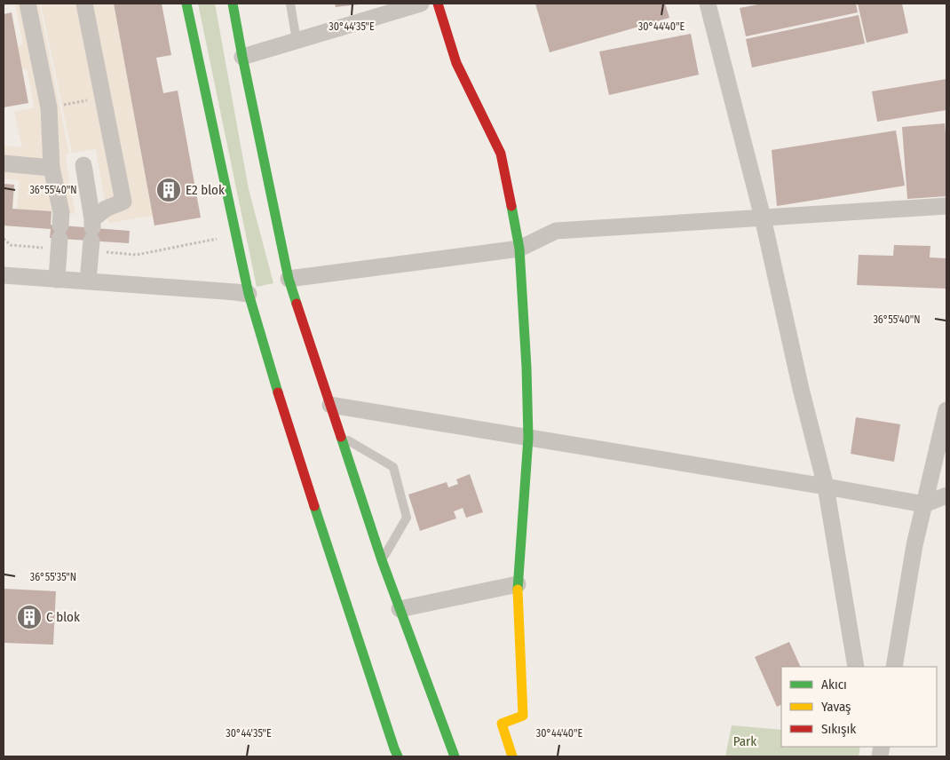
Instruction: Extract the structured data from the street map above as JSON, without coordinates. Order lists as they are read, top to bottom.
{
  "parks": ["Park"],
  "places": {
    "building": ["E2 blok", "C blok"]
  },
  "legend": ["Akıcı", "Yavaş", "Sıkışık"],
  "coordinates": [
    "30°44'35\"E",
    "30°44'40\"E",
    "36°55'40\"N",
    "36°55'35\"N"
  ]
}
